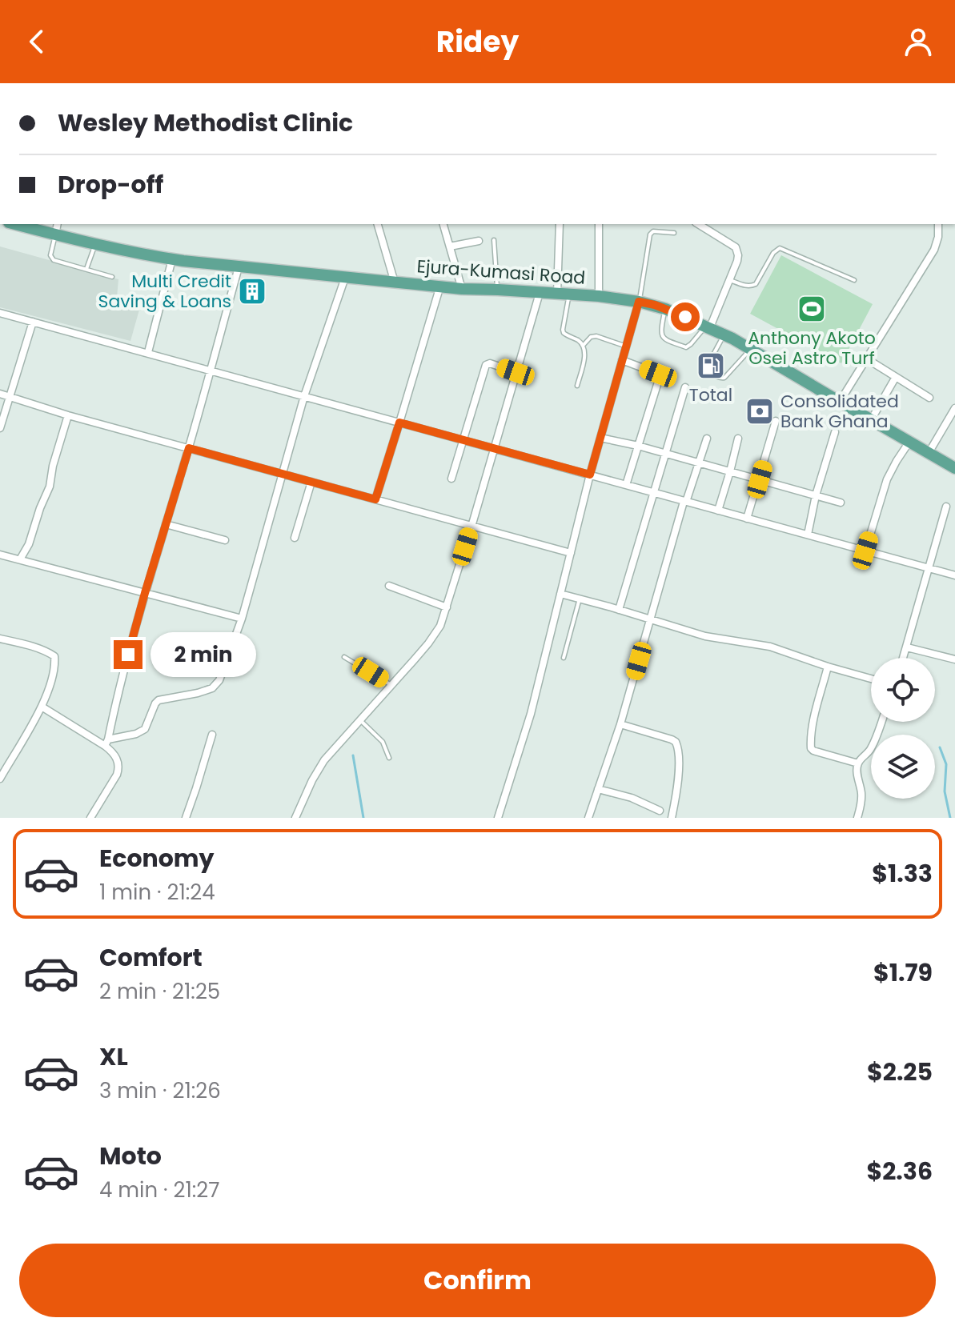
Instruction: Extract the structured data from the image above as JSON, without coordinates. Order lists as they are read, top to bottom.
{
  "streets": {
    "main road": ["Ejura-Kumasi Road"]
  },
  "places": {
    "building": ["Multi Credit Saving & Loans"],
    "sports": ["Anthony Akoto Osei Astro Turf"],
    "fuel station": ["Total"],
    "bank": ["Consolidated Bank Ghana"]
  },
  "page": {
    "header": "Ridey",
    "banner": ["Wesley Methodist Clinic", "Drop-off"],
    "bubble": "2 min",
    "list": [
      {
        "name": "Economy",
        "note": "1 min · 21:24",
        "value": "$1.33"
      },
      {
        "name": "Comfort",
        "note": "2 min · 21:25",
        "value": "$1.79"
      },
      {
        "name": "XL",
        "note": "3 min · 21:26",
        "value": "$2.25"
      },
      {
        "name": "Moto",
        "note": "4 min · 21:27",
        "value": "$2.36"
      }
    ],
    "buttons": "Confirm"
  }
}
